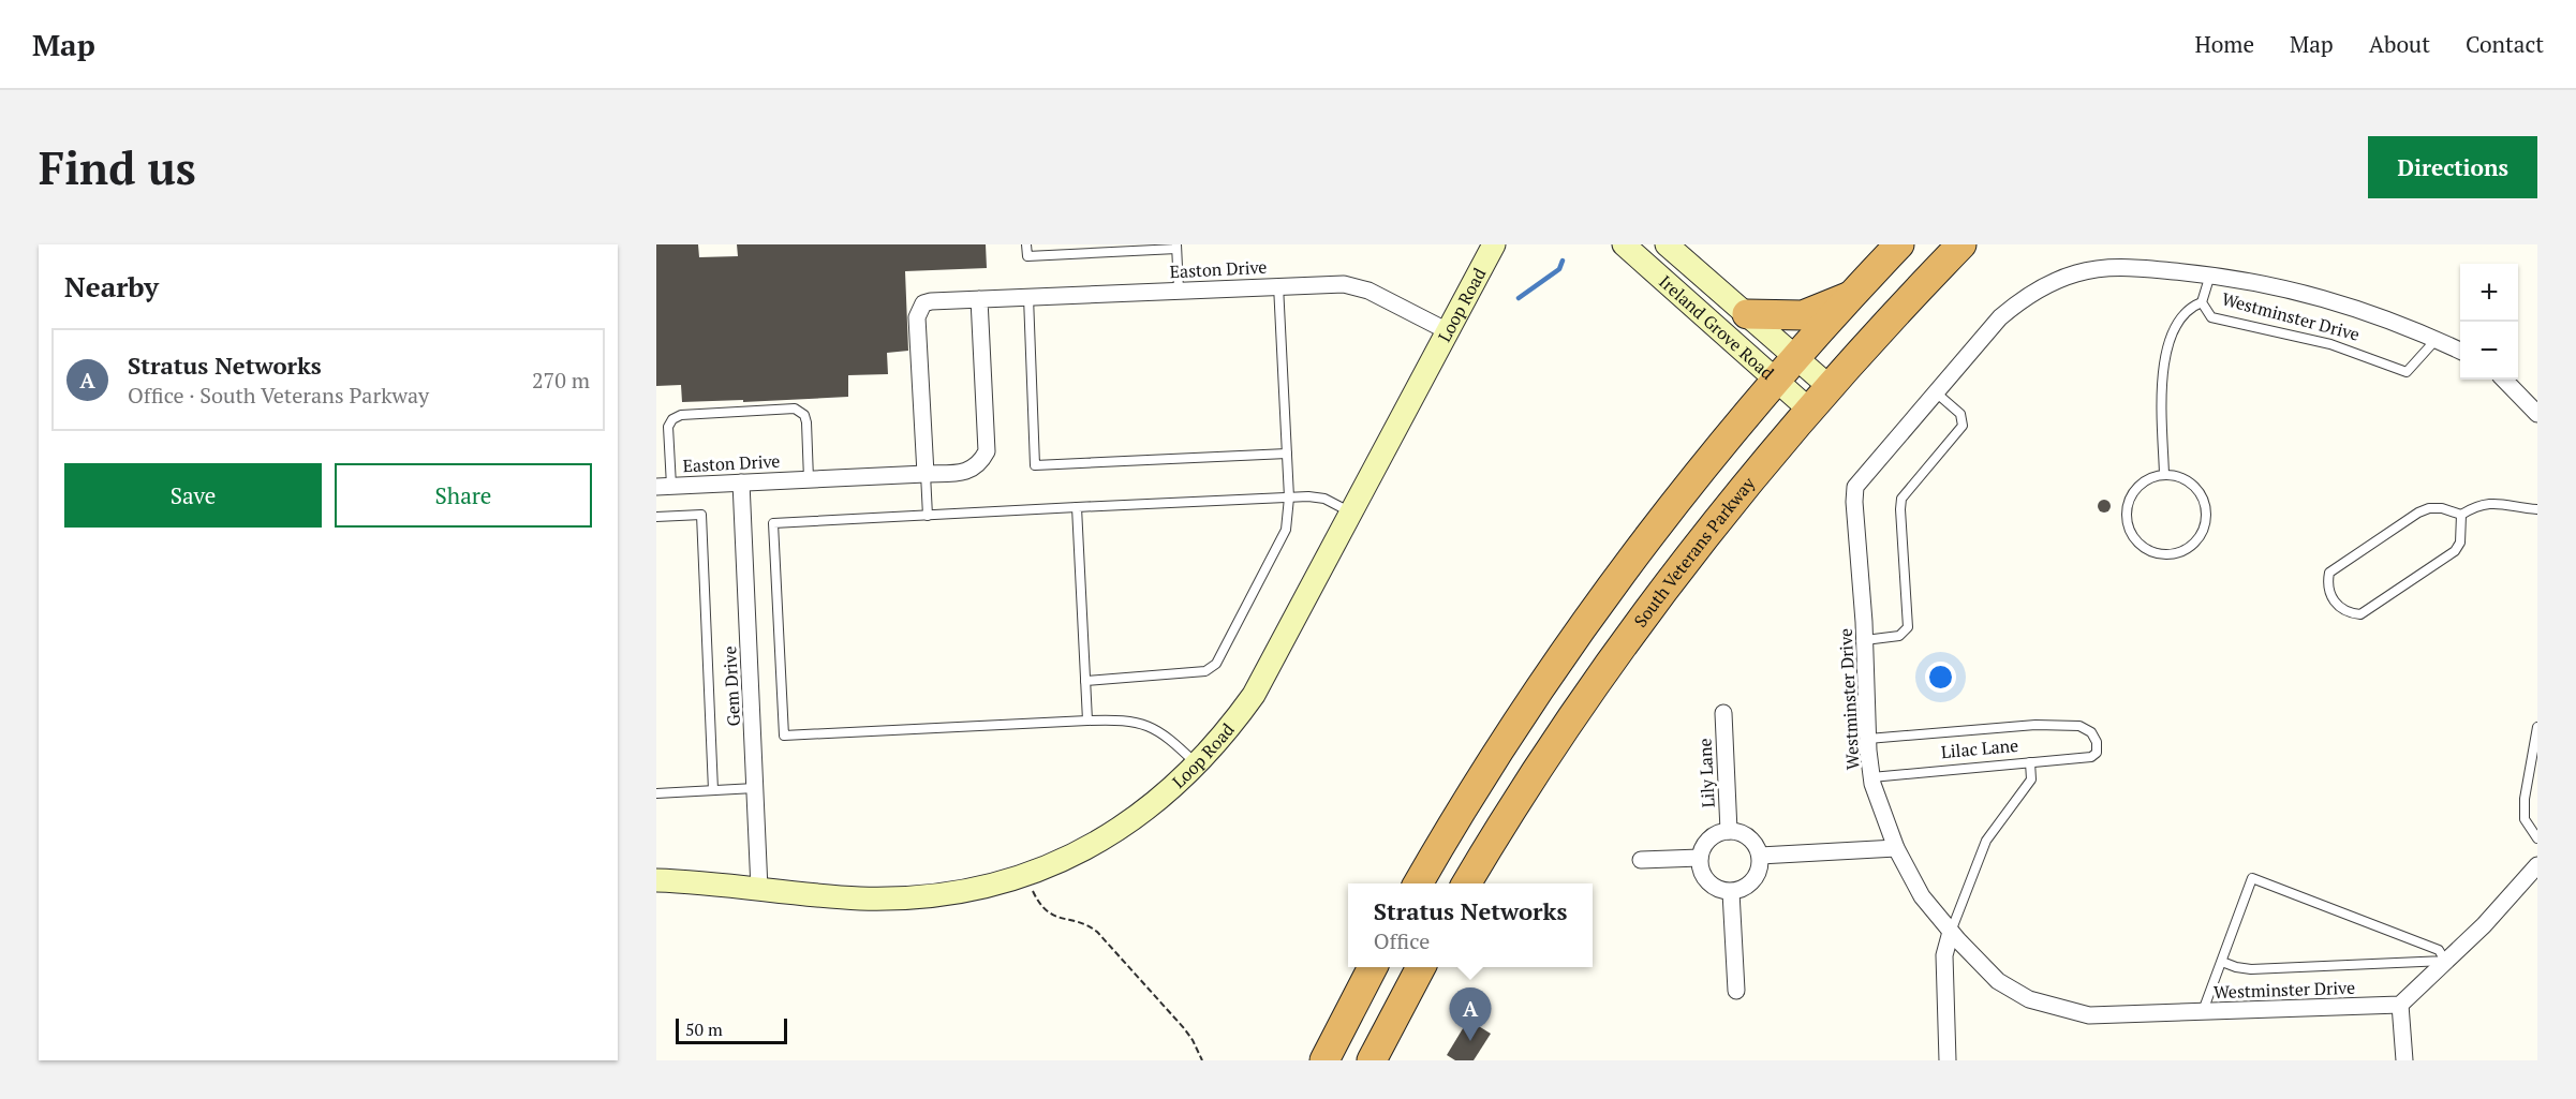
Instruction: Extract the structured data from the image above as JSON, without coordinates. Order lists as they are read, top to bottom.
{
  "streets": {
    "highway": ["South Veterans Parkway"],
    "street": [
      "Easton Drive",
      "Loop Road",
      "Westminster Drive",
      "Ireland Grove Road",
      "Gem Drive",
      "Lily Lane"
    ],
    "lane": ["Lilac Lane"]
  },
  "crossings": [
    ["Easton Drive", "Loop Road"],
    ["Easton Drive", "Gem Drive"],
    ["Loop Road", "Gem Drive"],
    ["Westminster Drive", "Lilac Lane"],
    ["Ireland Grove Road", "South Veterans Parkway"]
  ],
  "scale_bar": "50 m",
  "page": {
    "header": "Map",
    "nav": [
      "Home",
      "Map",
      "About",
      "Contact"
    ],
    "buttons": [
      "Directions",
      ["Save", "Share"]
    ],
    "title": "Find us",
    "heading": "Nearby",
    "map_buttons": ["+", "−"],
    "list": [
      {
        "mark": "A",
        "name": "Stratus Networks",
        "note": "Office · South Veterans Parkway",
        "value": "270 m"
      }
    ],
    "popup": ["Stratus Networks", "Office"],
    "pins": "A",
    "scale": "50 m"
  }
}
